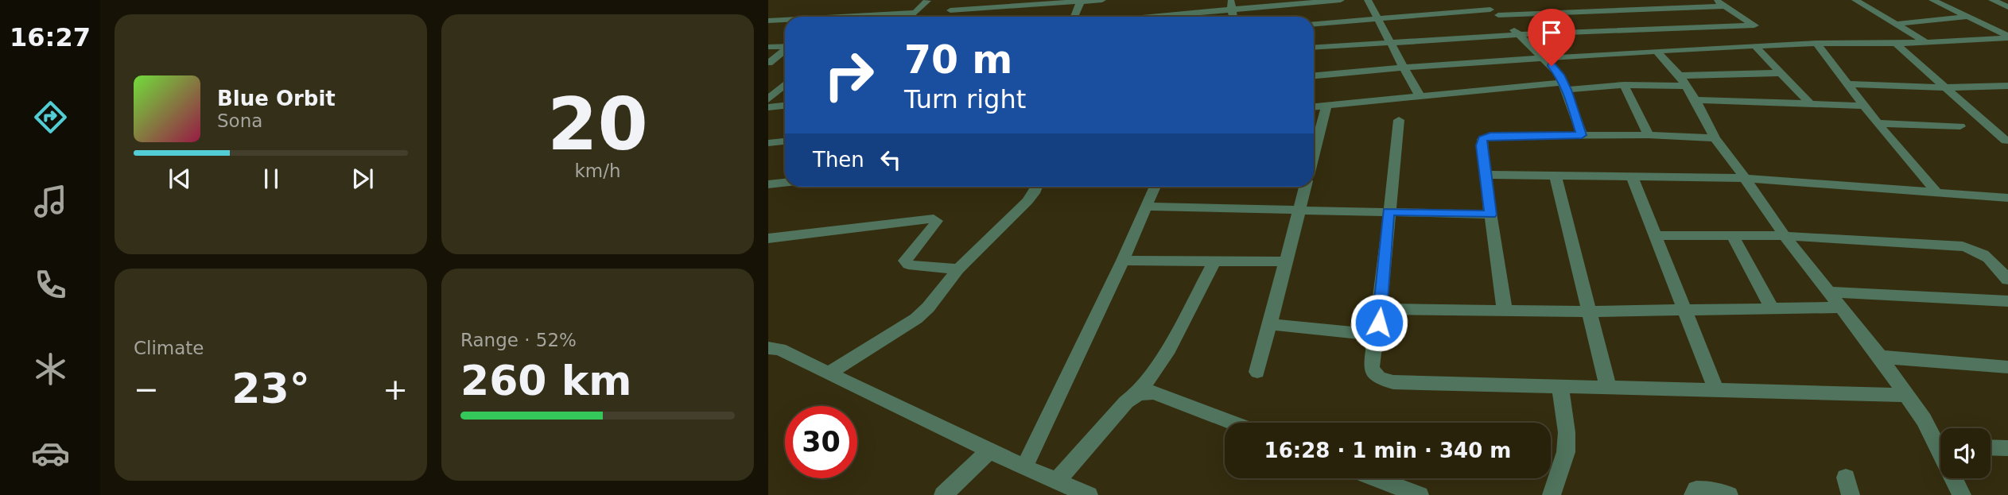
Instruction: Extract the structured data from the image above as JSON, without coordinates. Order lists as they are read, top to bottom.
{
  "page": {
    "tabs": "16:27",
    "tile": [
      ["20", "km/h"],
      "Climate",
      ["Range · 52%", "260 km"]
    ],
    "turn": ["70 m", "Turn right"],
    "song": ["Blue Orbit", "Sona"],
    "then": "Then",
    "heat": ["−", "23°", "+"],
    "limit": "30",
    "trip": "16:28 · 1 min · 340 m"
  }
}
